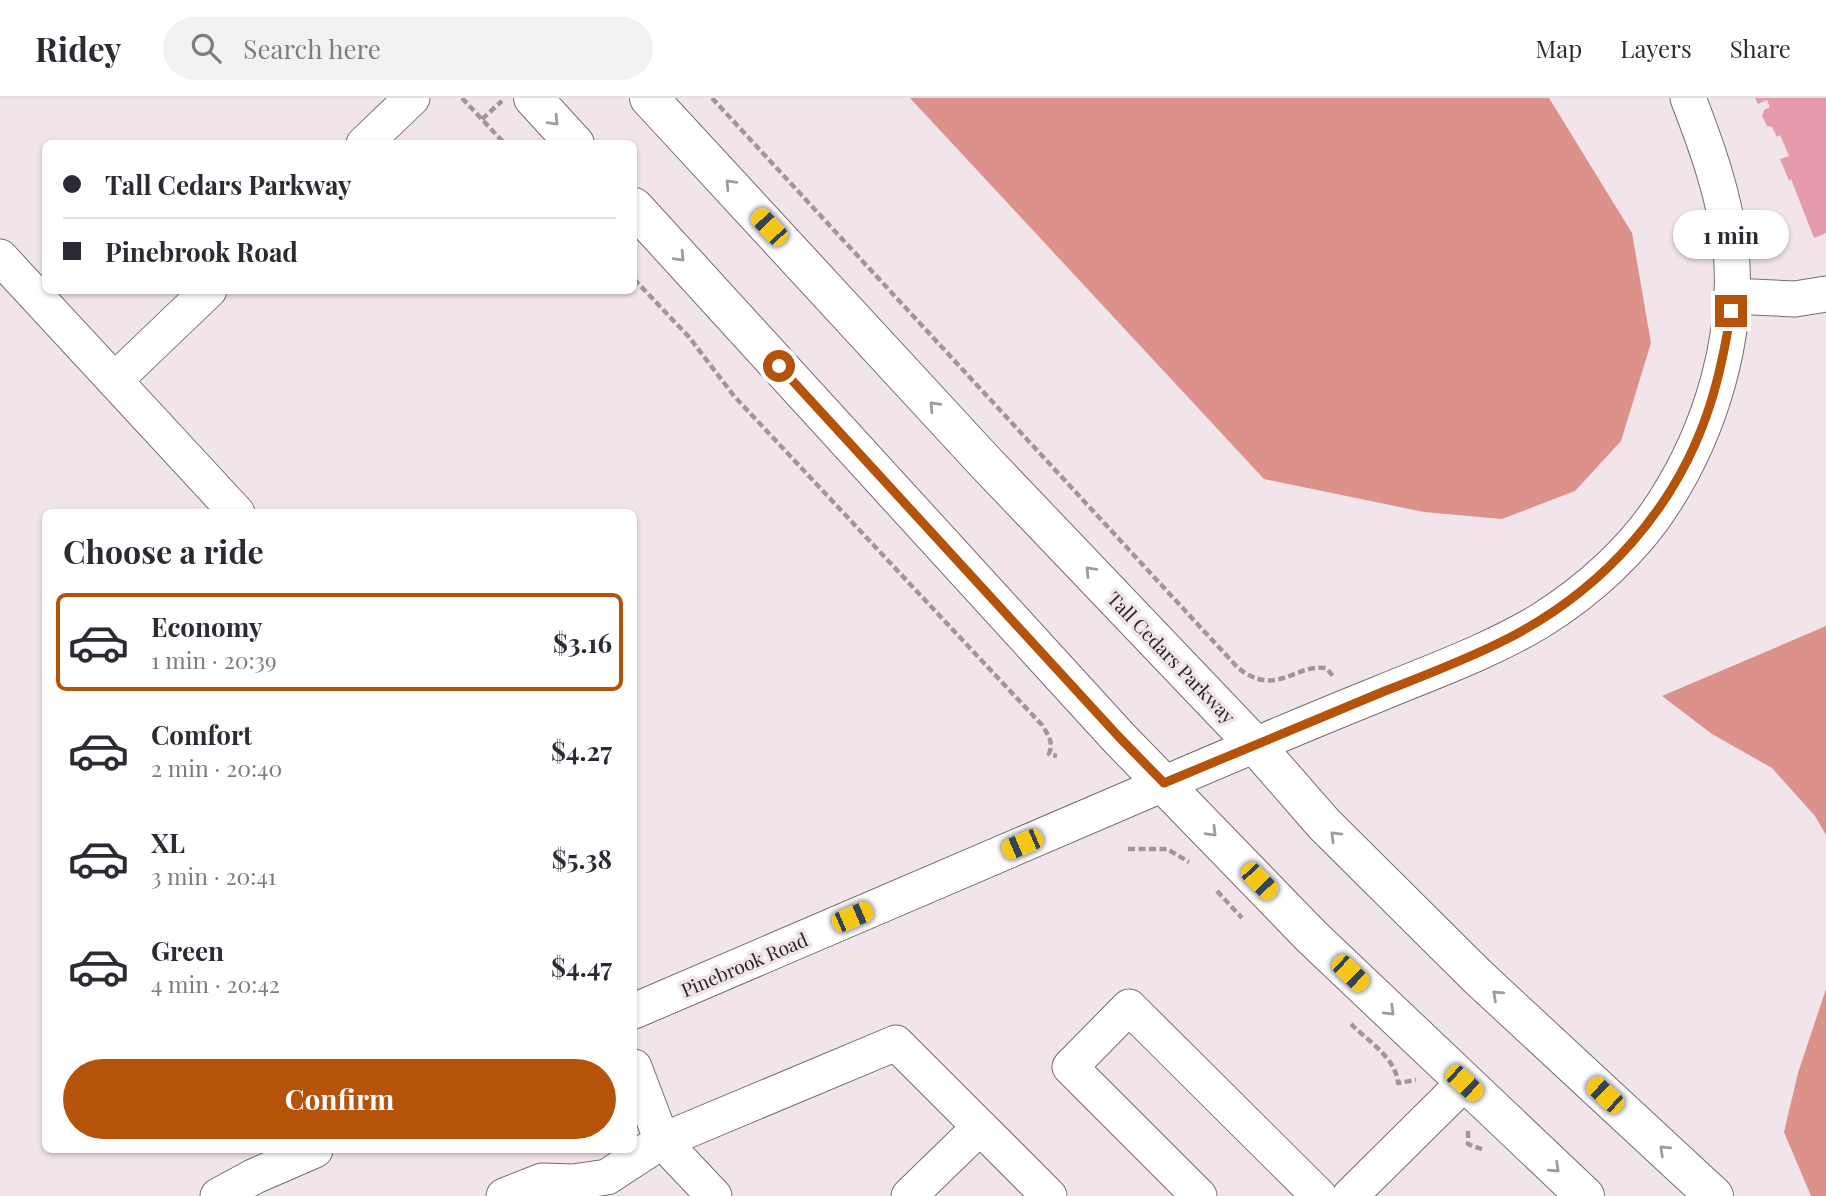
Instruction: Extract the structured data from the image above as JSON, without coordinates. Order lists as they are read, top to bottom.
{
  "streets": {
    "main road": ["Tall Cedars Parkway"],
    "street": ["Pinebrook Road"]
  },
  "crossings": [
    ["Tall Cedars Parkway", "Pinebrook Road"]
  ],
  "page": {
    "header": "Ridey",
    "search": "Search here",
    "nav": ["Map", "Layers", "Share"],
    "banner": ["Tall Cedars Parkway", "Pinebrook Road"],
    "bubble": "1 min",
    "heading": "Choose a ride",
    "list": [
      {
        "name": "Economy",
        "note": "1 min · 20:39",
        "value": "$3.16"
      },
      {
        "name": "Comfort",
        "note": "2 min · 20:40",
        "value": "$4.27"
      },
      {
        "name": "XL",
        "note": "3 min · 20:41",
        "value": "$5.38"
      },
      {
        "name": "Green",
        "note": "4 min · 20:42",
        "value": "$4.47"
      }
    ],
    "buttons": "Confirm"
  }
}
